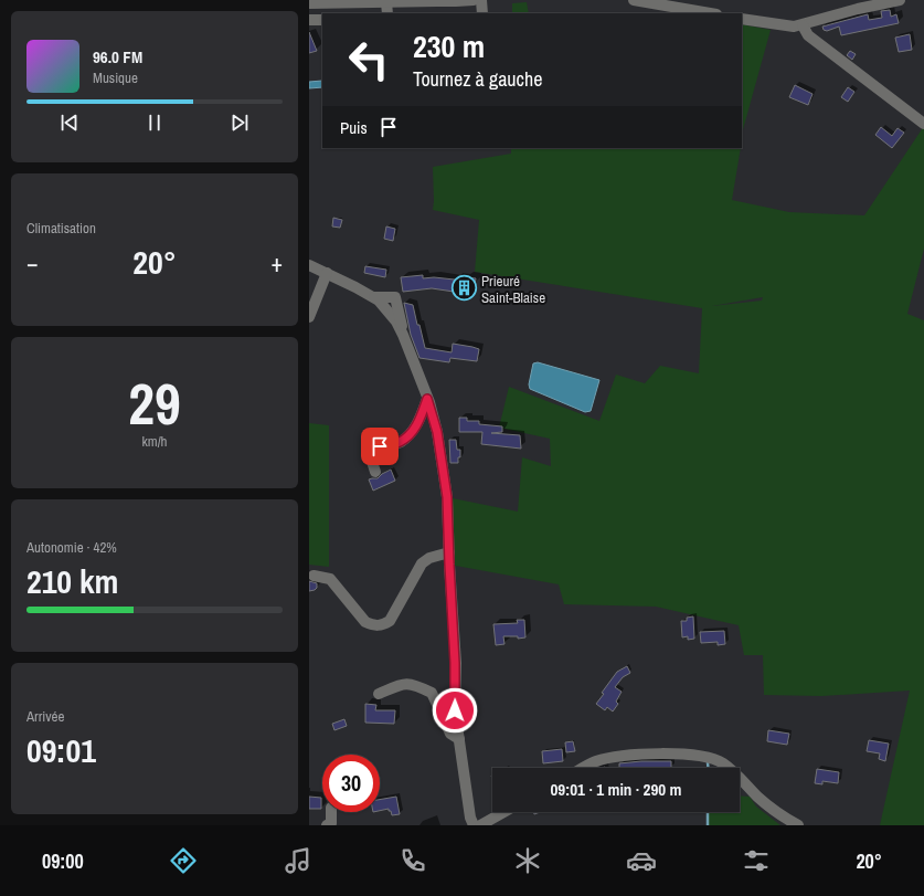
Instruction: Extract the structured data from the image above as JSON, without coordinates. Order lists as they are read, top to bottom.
{
  "places": {
    "building": ["Prieuré Saint-Blaise"]
  },
  "page": {
    "turn": ["230 m", "Tournez à gauche"],
    "song": ["96.0 FM", "Musique"],
    "then": "Puis",
    "tile": [
      "Climatisation",
      ["29", "km/h"],
      ["Autonomie · 42%", "210 km"],
      ["Arrivée", "09:01"]
    ],
    "heat": ["−", "20°", "+"],
    "limit": "30",
    "trip": "09:01 · 1 min · 290 m",
    "tabs": ["09:00", "20°"]
  }
}
